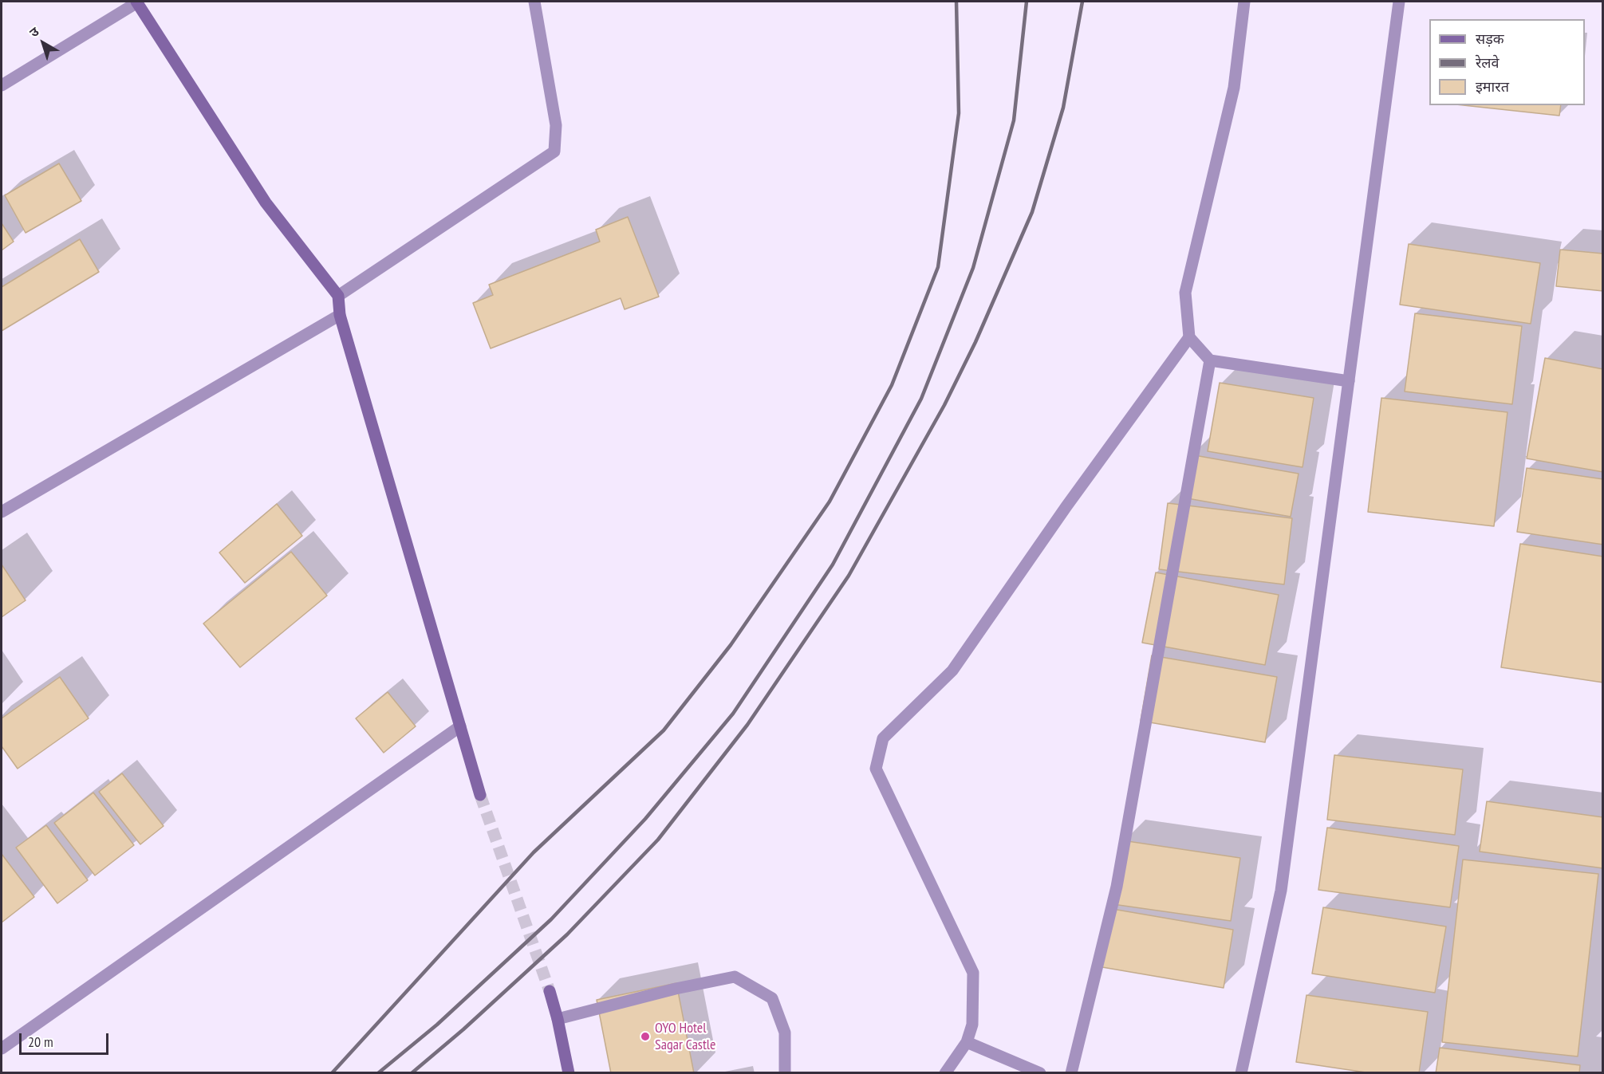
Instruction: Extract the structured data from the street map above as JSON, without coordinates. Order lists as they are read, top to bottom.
{
  "places": ["OYO Hotel Sagar Castle"],
  "legend": ["सड़क", "रेलवे", "इमारत"],
  "scale_bar": "20 m",
  "north": "top left"
}
